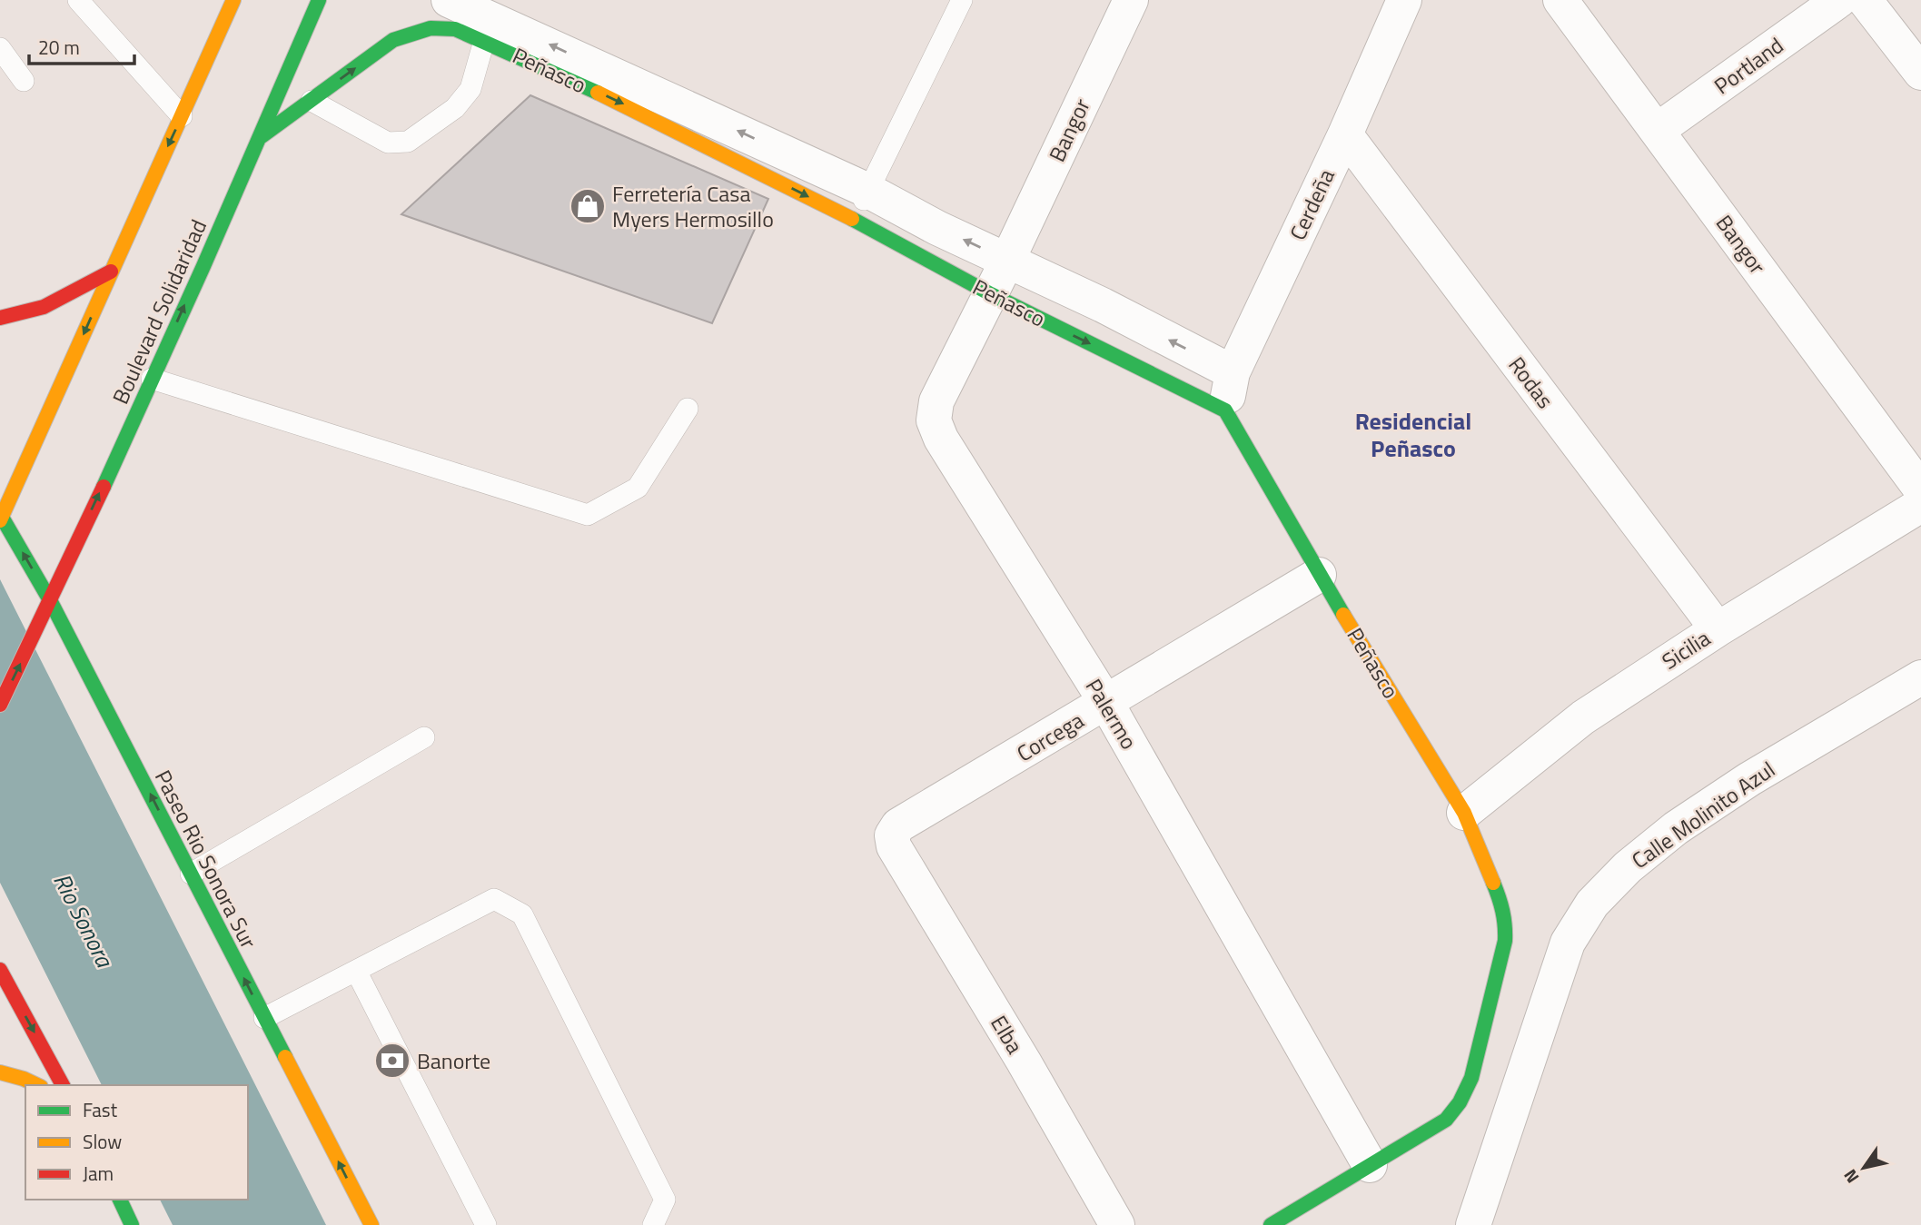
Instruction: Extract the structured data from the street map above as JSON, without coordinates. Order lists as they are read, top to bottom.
{
  "streets": {
    "main road": ["Peñasco", "Boulevard Solidaridad", "Paseo Rio Sonora Sur"],
    "street": [
      "Portland",
      "Bangor",
      "Cerdeña",
      "Rodas",
      "Sicilia",
      "Palermo",
      "Corcega",
      "Calle Molinito Azul",
      "Elba"
    ]
  },
  "crossings": [
    ["Portland", "Bangor"],
    ["Peñasco", "Bangor"],
    ["Peñasco", "Cerdeña"],
    ["Peñasco", "Boulevard Solidaridad"],
    ["Peñasco", "Sicilia"],
    ["Peñasco", "Palermo"],
    ["Peñasco", "Corcega"],
    ["Bangor", "Palermo"],
    ["Cerdeña", "Rodas"],
    ["Boulevard Solidaridad", "Paseo Rio Sonora Sur"],
    ["Rodas", "Sicilia"],
    ["Palermo", "Corcega"],
    ["Corcega", "Elba"]
  ],
  "one_way": ["Paseo Rio Sonora Sur"],
  "districts": ["Residencial Peñasco"],
  "water": ["Rio Sonora"],
  "places": {
    "shop": ["Ferretería Casa Myers Hermosillo"],
    "bank": ["Banorte"]
  },
  "legend": ["Fast", "Slow", "Jam"],
  "scale_bar": "20 m",
  "north": "bottom left"
}
